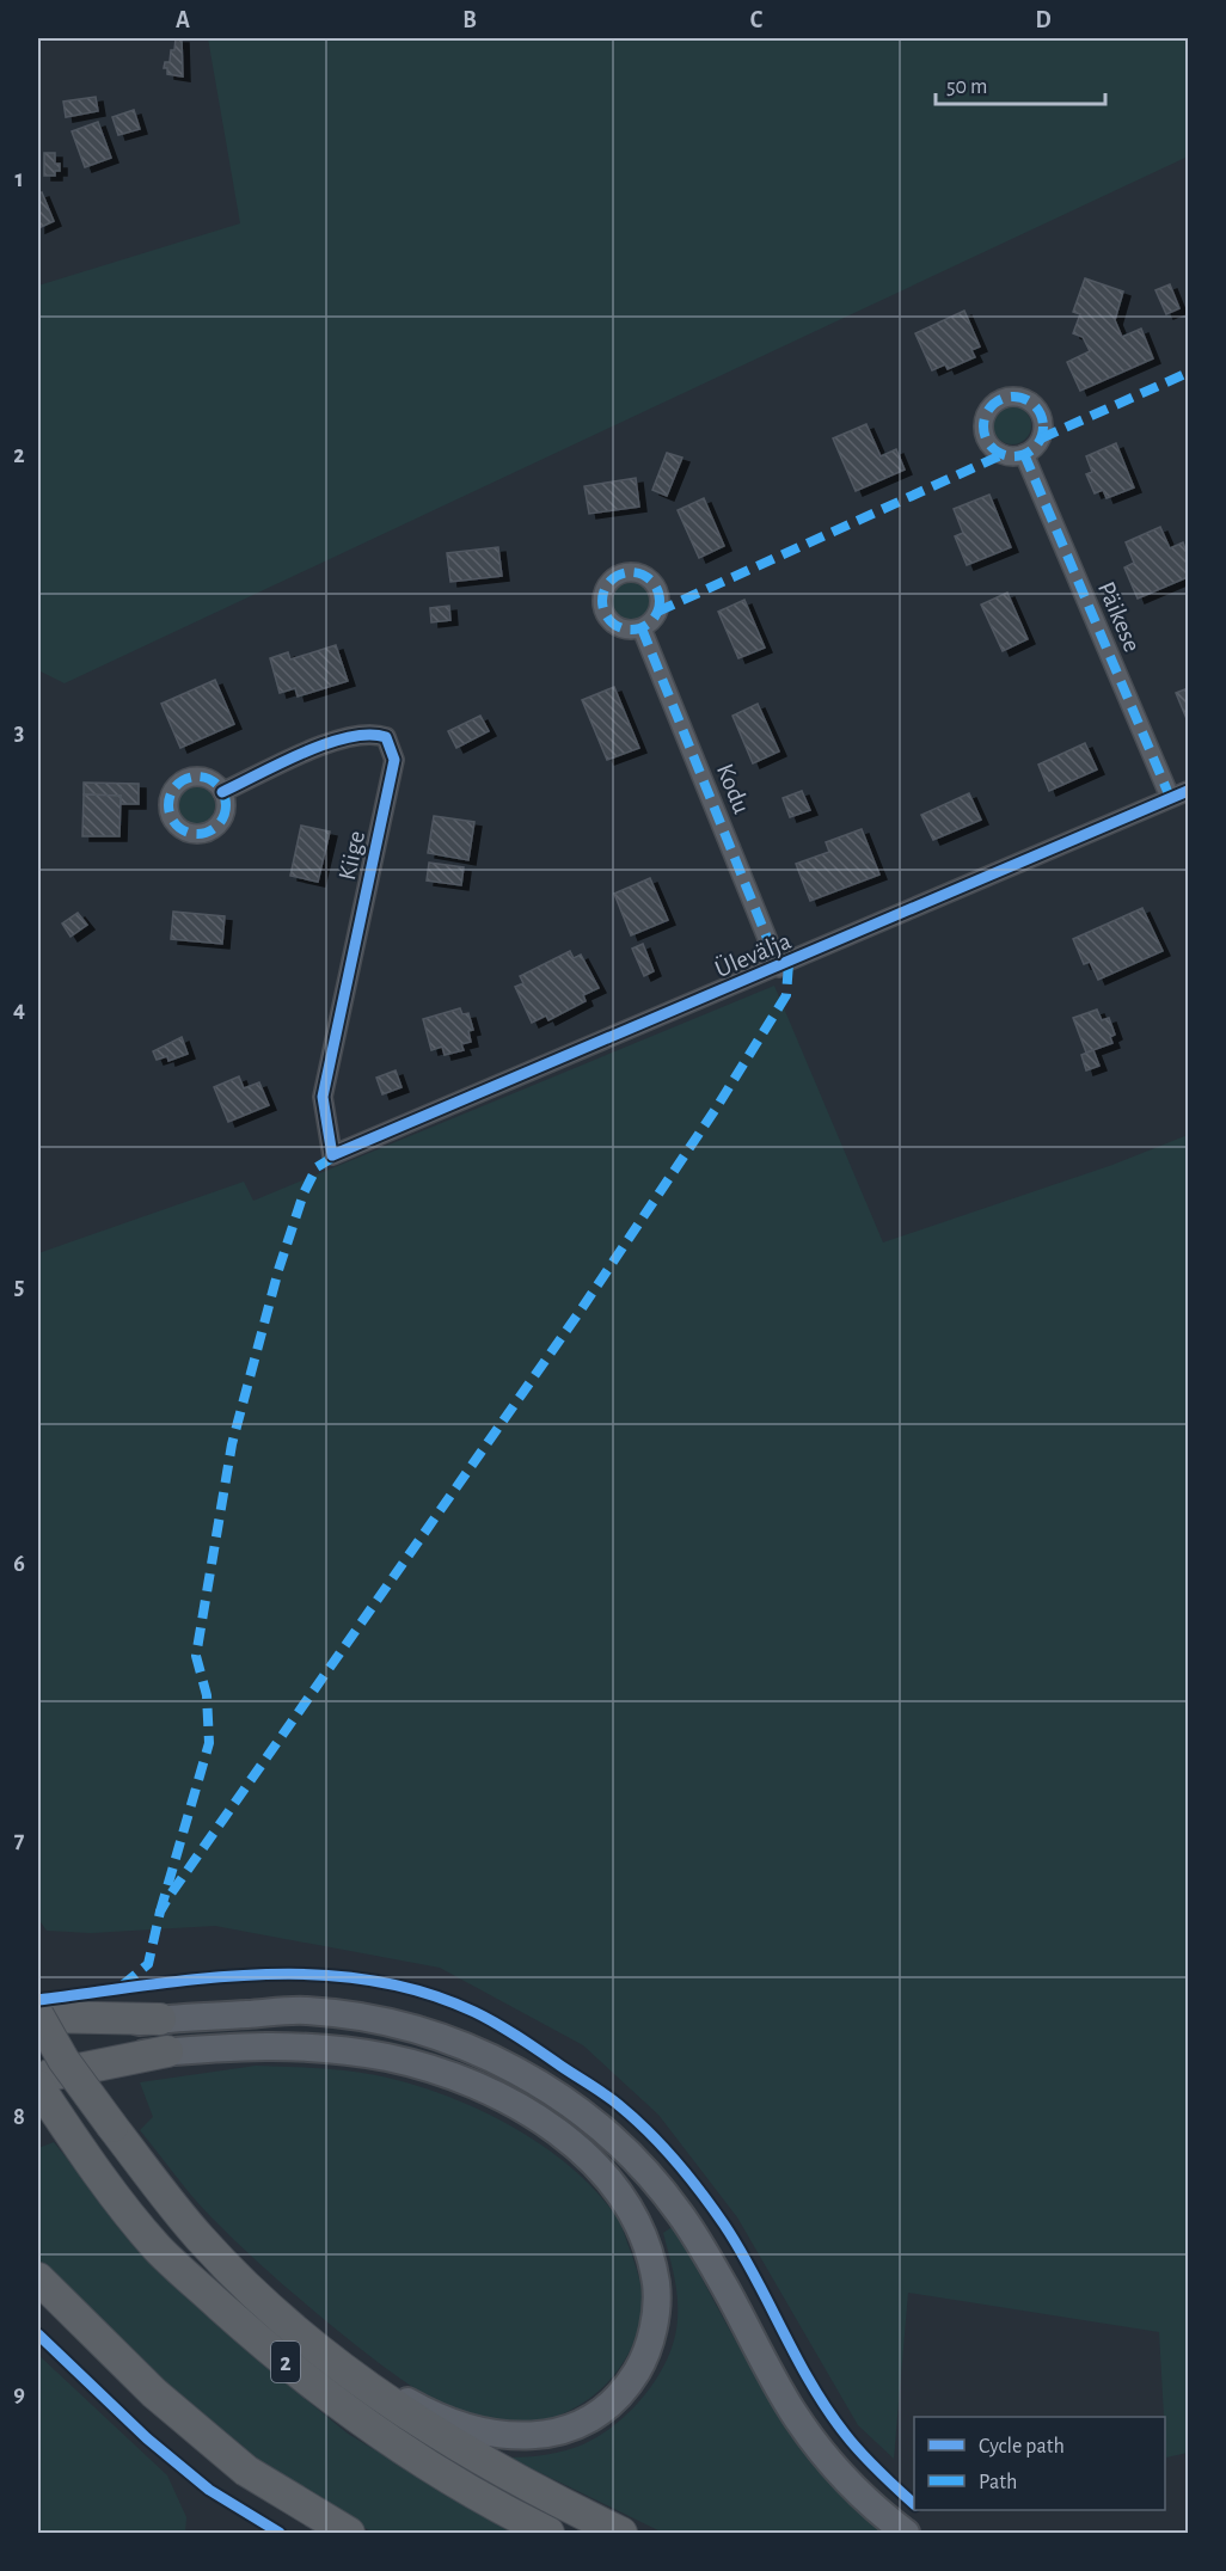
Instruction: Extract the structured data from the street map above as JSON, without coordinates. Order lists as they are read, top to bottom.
{
  "streets": {
    "highway": ["2"],
    "street": [
      "Päikese",
      "Kodu",
      "Kiige",
      "Ülevälja"
    ]
  },
  "crossings": [
    ["Päikese", "Ülevälja"],
    ["Kodu", "Ülevälja"],
    ["Kiige", "Ülevälja"]
  ],
  "legend": ["Cycle path", "Path"],
  "scale_bar": "50 m",
  "grid": {
    "columns": [
      "A",
      "B",
      "C",
      "D"
    ],
    "rows": [
      "1",
      "2",
      "3",
      "4",
      "5",
      "6",
      "7",
      "8",
      "9"
    ]
  }
}
